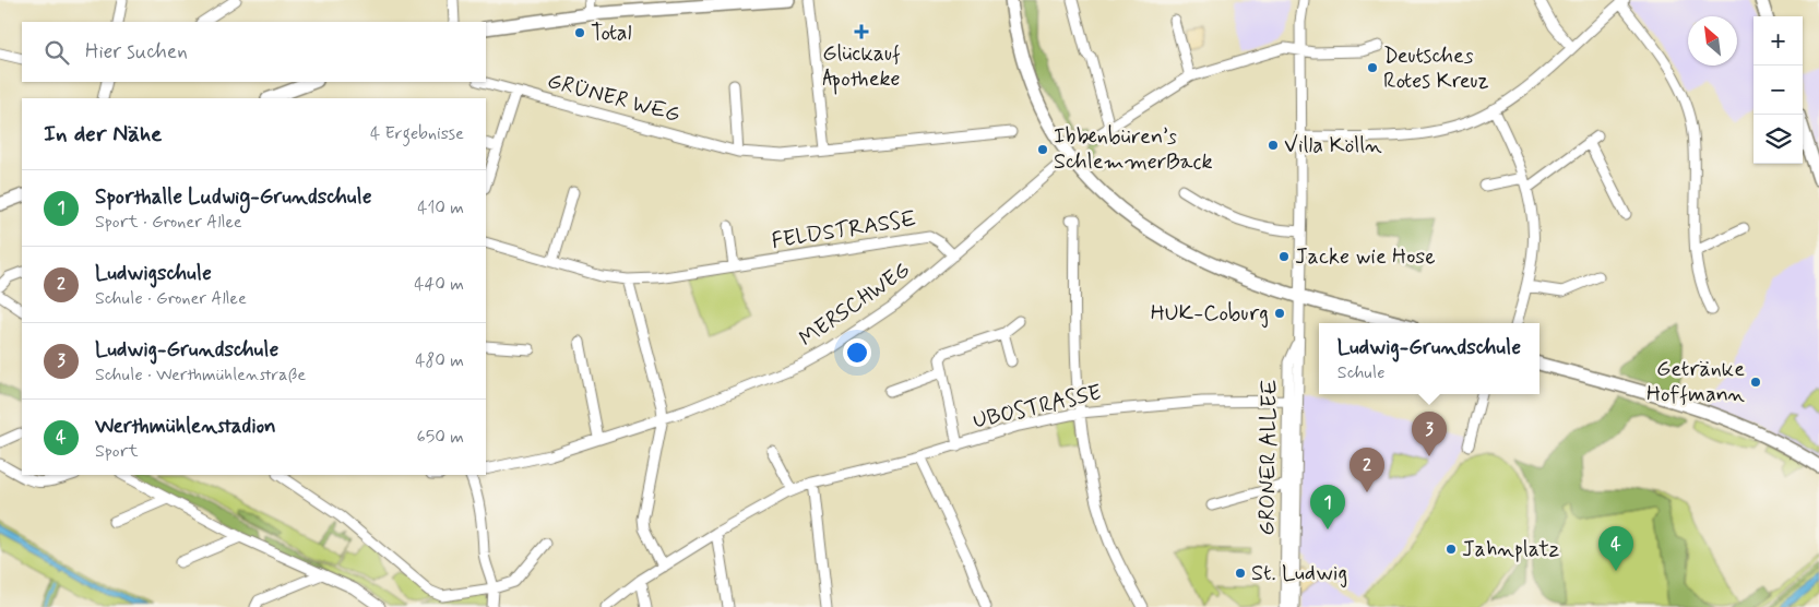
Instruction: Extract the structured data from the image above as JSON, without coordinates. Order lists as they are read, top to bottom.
{
  "streets": {
    "street": [
      "GRÜNER WEG",
      "FELDSTRASSE",
      "MERSCHWEG",
      "UBOSTRASSE",
      "GRONER ALLEE"
    ]
  },
  "crossings": [
    ["FELDSTRASSE", "MERSCHWEG"],
    ["UBOSTRASSE", "GRONER ALLEE"]
  ],
  "places": {
    "health": ["Glückauf Apotheke"],
    "other": [
      "Total",
      "Deutsches Rotes Kreuz",
      "Villa Kölln",
      "Ibbenbüren’s SchlemmerBack",
      "Jacke wie Hose",
      "HUK-Coburg",
      "Getränke Hoffmann",
      "Jahnplatz",
      "St. Ludwig"
    ]
  },
  "north": "top left",
  "page": {
    "map_buttons": ["+", "−"],
    "search": "Hier suchen",
    "heading": ["In der Nähe", "4 Ergebnisse"],
    "list": [
      {
        "mark": "1",
        "name": "Sporthalle Ludwig-Grundschule",
        "note": "Sport · Groner Allee",
        "value": "410 m"
      },
      {
        "mark": "2",
        "name": "Ludwigschule",
        "note": "Schule · Groner Allee",
        "value": "440 m"
      },
      {
        "mark": "3",
        "name": "Ludwig-Grundschule",
        "note": "Schule · Werthmühlenstraße",
        "value": "480 m"
      },
      {
        "mark": "4",
        "name": "Werthmühlenstadion",
        "note": "Sport",
        "value": "650 m"
      }
    ],
    "popup": ["Ludwig-Grundschule", "Schule"],
    "pins": [
      "3",
      "2",
      "1",
      "4"
    ]
  }
}
